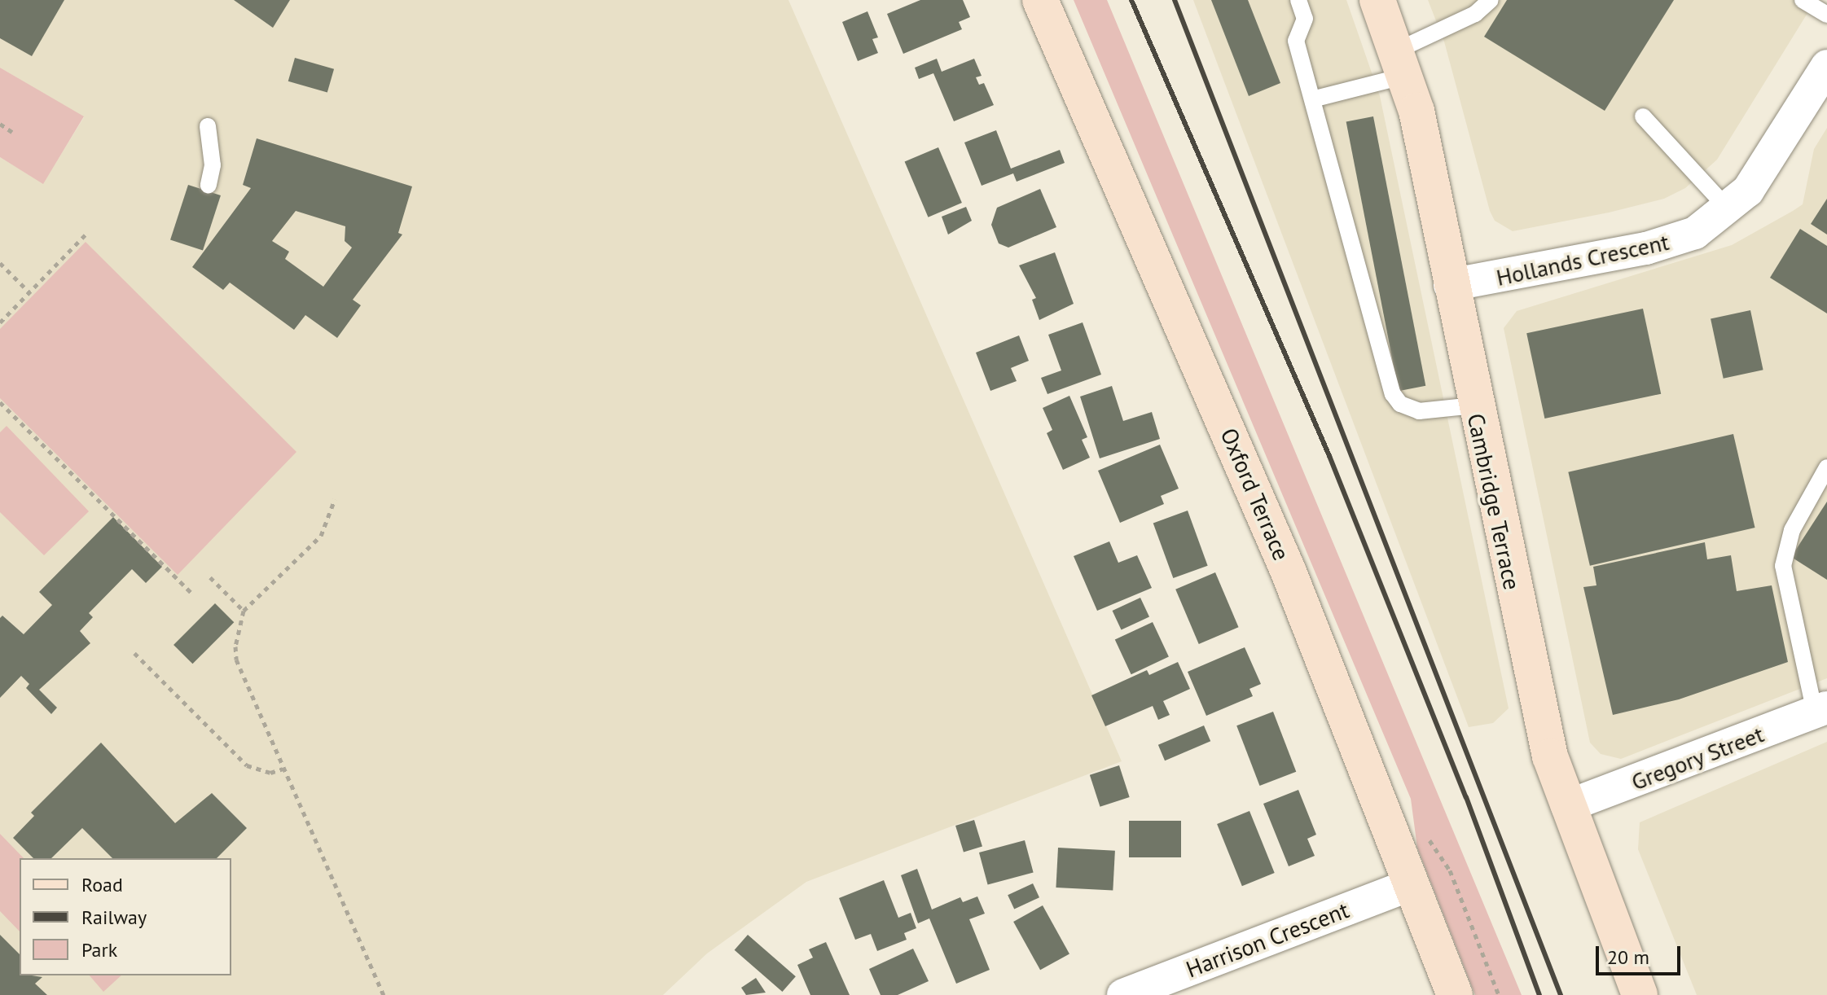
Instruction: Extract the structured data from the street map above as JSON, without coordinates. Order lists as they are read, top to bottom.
{
  "streets": {
    "street": [
      "Hollands Crescent",
      "Oxford Terrace",
      "Cambridge Terrace",
      "Gregory Street",
      "Harrison Crescent"
    ]
  },
  "crossings": [
    ["Hollands Crescent", "Cambridge Terrace"],
    ["Oxford Terrace", "Harrison Crescent"],
    ["Cambridge Terrace", "Gregory Street"]
  ],
  "legend": ["Road", "Railway", "Park"],
  "scale_bar": "20 m"
}
